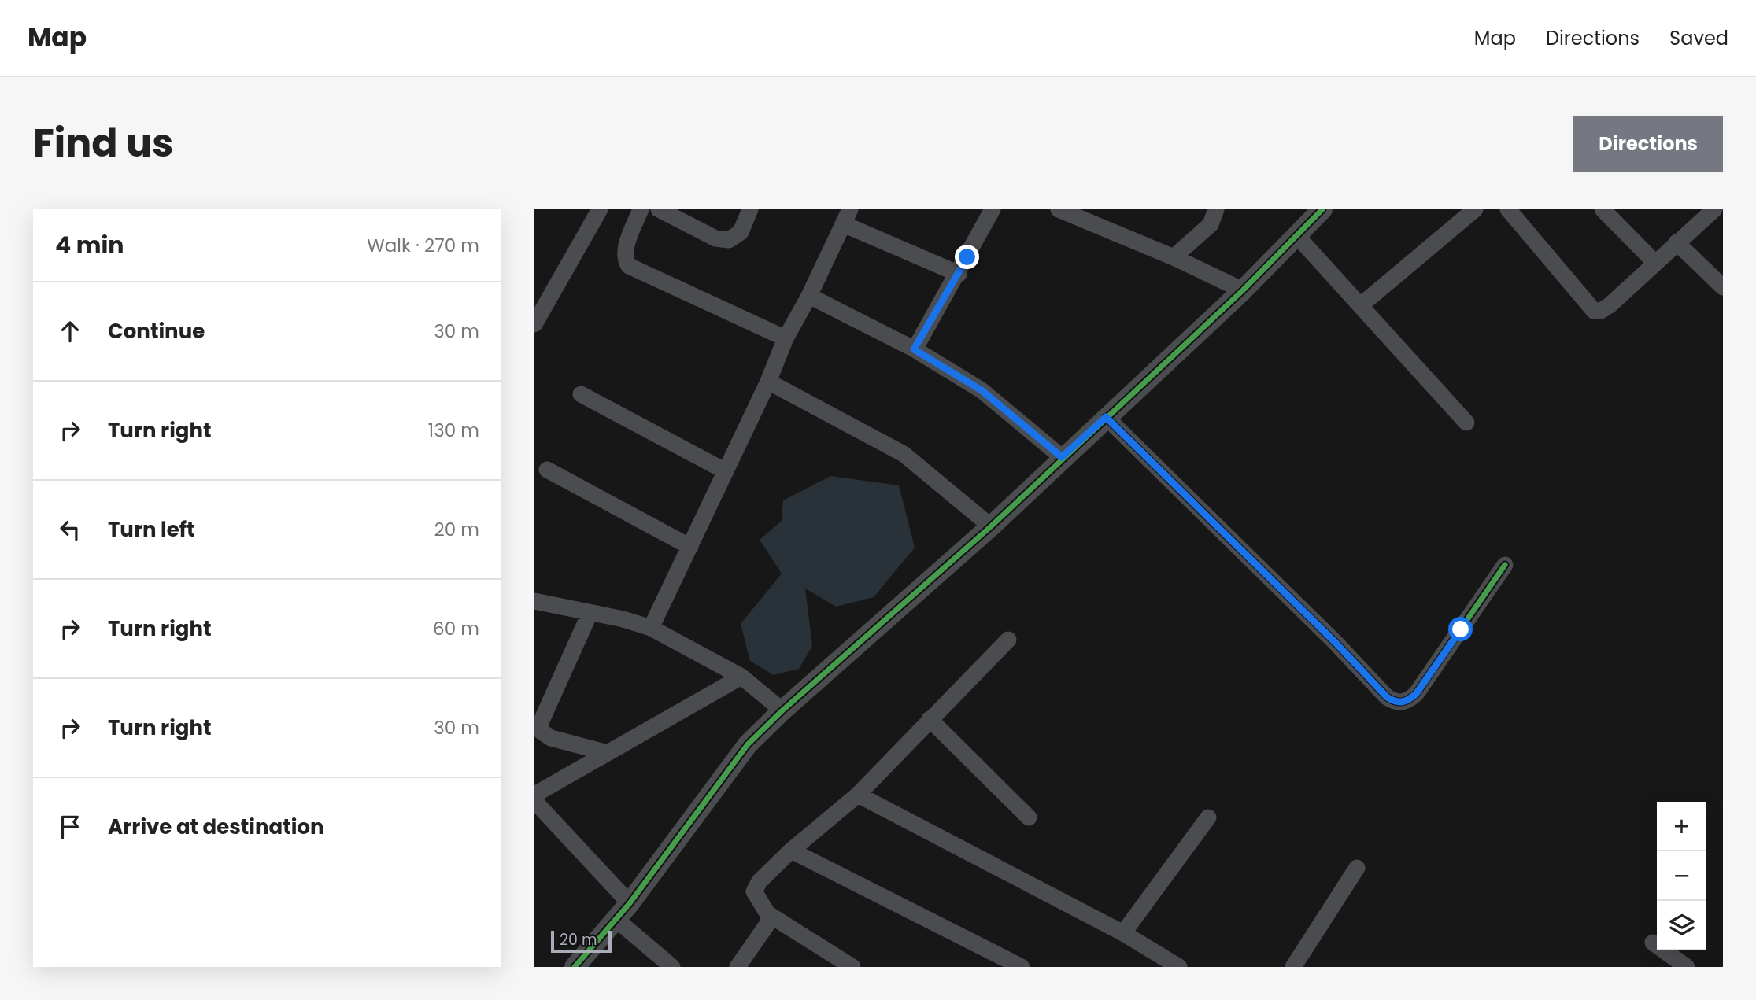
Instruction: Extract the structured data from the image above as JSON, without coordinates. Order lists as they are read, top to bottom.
{
  "scale_bar": "20 m",
  "page": {
    "header": "Map",
    "nav": ["Map", "Directions", "Saved"],
    "title": "Find us",
    "buttons": "Directions",
    "heading": ["4 min", "Walk · 270 m"],
    "list": [
      ["Continue", "30 m"],
      ["Turn right", "130 m"],
      ["Turn left", "20 m"],
      ["Turn right", "60 m"],
      ["Turn right", "30 m"],
      "Arrive at destination"
    ],
    "map_buttons": ["+", "−"],
    "scale": "20 m"
  }
}
